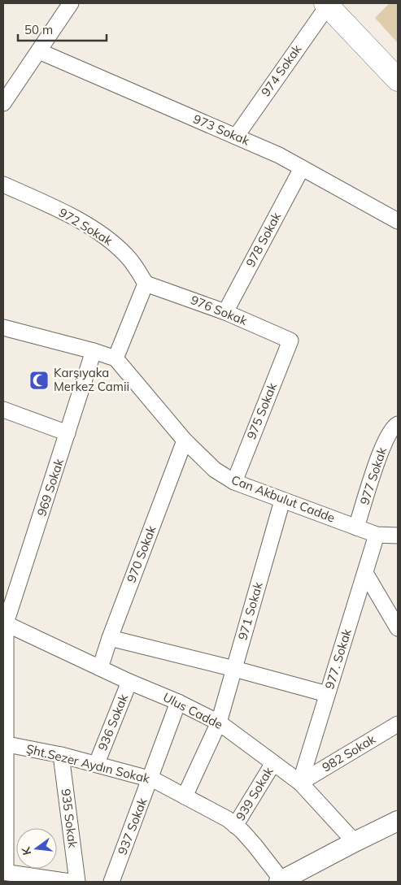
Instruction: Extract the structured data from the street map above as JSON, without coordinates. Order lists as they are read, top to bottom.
{
  "streets": {
    "street": [
      "974 Sokak",
      "973 Sokak",
      "972 Sokak",
      "978 Sokak",
      "976 Sokak",
      "975 Sokak",
      "977 Sokak",
      "969 Sokak",
      "Can Akbulut Cadde",
      "970 Sokak",
      "971 Sokak",
      "977. Sokak",
      "Ulus Cadde",
      "936 Sokak",
      "982 Sokak",
      "Şht.Sezer Aydın Sokak",
      "939 Sokak",
      "935 Sokak",
      "937 Sokak"
    ]
  },
  "crossings": [
    ["974 Sokak", "973 Sokak"],
    ["973 Sokak", "978 Sokak"],
    ["972 Sokak", "976 Sokak"],
    ["978 Sokak", "976 Sokak"],
    ["976 Sokak", "975 Sokak"],
    ["975 Sokak", "Can Akbulut Cadde"],
    ["977 Sokak", "Can Akbulut Cadde"],
    ["969 Sokak", "Ulus Cadde"],
    ["969 Sokak", "Şht.Sezer Aydın Sokak"],
    ["Can Akbulut Cadde", "970 Sokak"],
    ["Can Akbulut Cadde", "971 Sokak"],
    ["Can Akbulut Cadde", "977. Sokak"],
    ["970 Sokak", "Ulus Cadde"],
    ["971 Sokak", "Ulus Cadde"],
    ["971 Sokak", "Şht.Sezer Aydın Sokak"],
    ["977. Sokak", "Ulus Cadde"],
    ["977. Sokak", "982 Sokak"],
    ["Ulus Cadde", "936 Sokak"],
    ["Ulus Cadde", "982 Sokak"],
    ["Ulus Cadde", "939 Sokak"],
    ["Ulus Cadde", "937 Sokak"],
    ["936 Sokak", "Şht.Sezer Aydın Sokak"],
    ["Şht.Sezer Aydın Sokak", "939 Sokak"],
    ["Şht.Sezer Aydın Sokak", "935 Sokak"],
    ["Şht.Sezer Aydın Sokak", "937 Sokak"]
  ],
  "places": {
    "mosque": ["Karşıyaka Merkez Camii"]
  },
  "scale_bar": "50 m",
  "north": "left"
}
